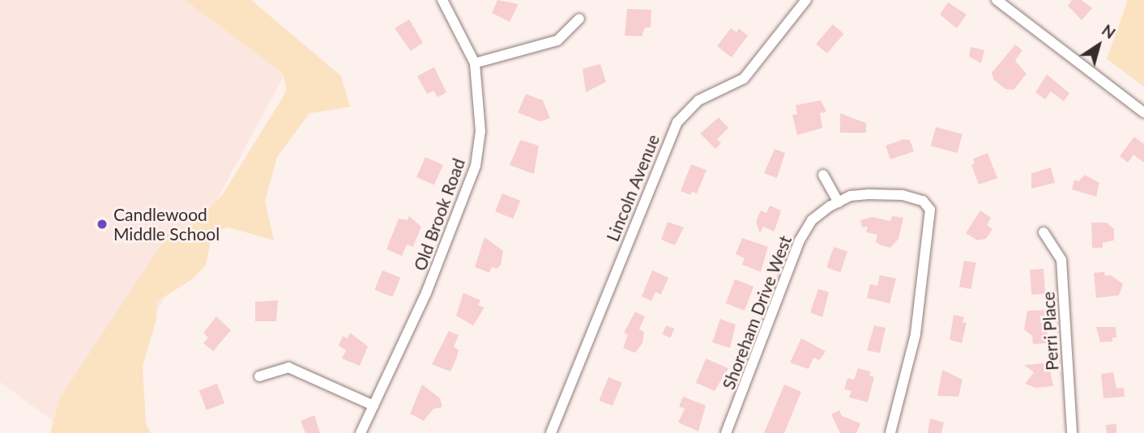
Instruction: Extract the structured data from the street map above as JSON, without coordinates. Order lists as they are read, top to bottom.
{
  "streets": {
    "street": [
      "Lincoln Avenue",
      "Old Brook Road",
      "Shoreham Drive West",
      "Perri Place"
    ]
  },
  "places": ["Candlewood Middle School"],
  "north": "top right"
}
